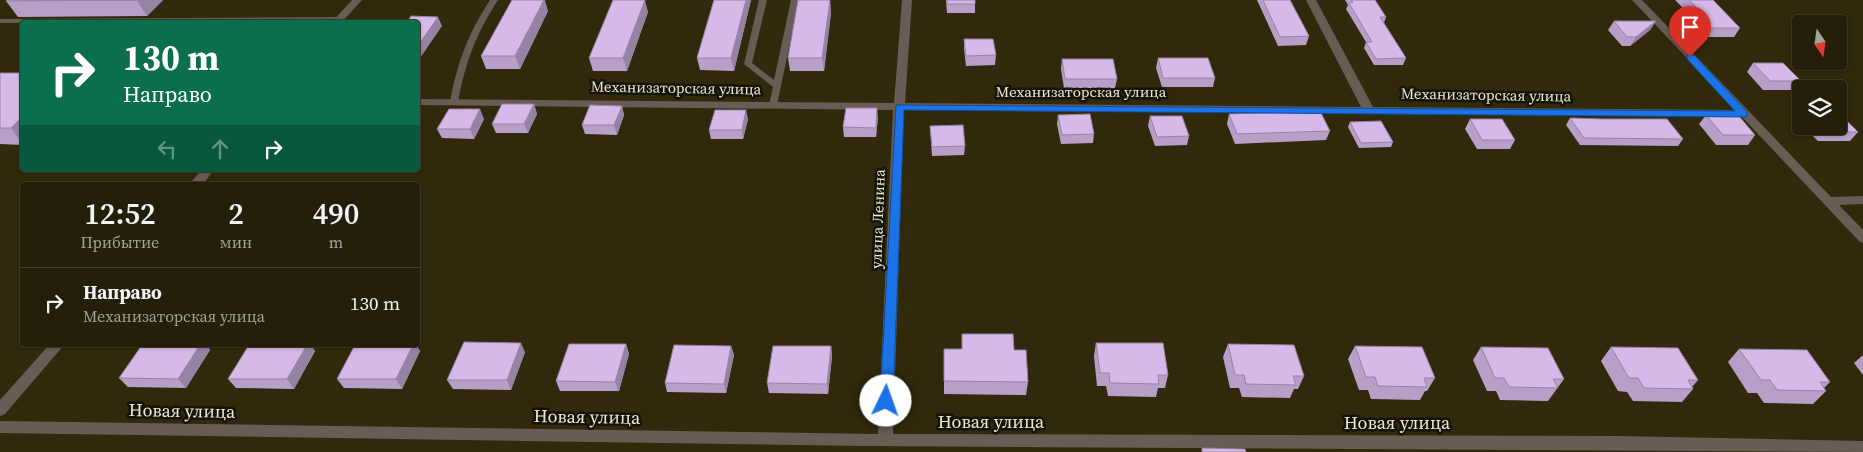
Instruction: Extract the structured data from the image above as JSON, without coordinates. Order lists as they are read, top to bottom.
{
  "streets": {
    "street": ["Механизаторская улица", "улица Ленина", "Новая улица"]
  },
  "crossings": [
    ["Механизаторская улица", "улица Ленина"],
    ["улица Ленина", "Новая улица"]
  ],
  "north": "bottom",
  "page": {
    "turn": ["130 m", "Направо"],
    "eta": [
      "12:52",
      "Прибытие",
      "2",
      "мин",
      "490",
      "m"
    ],
    "list": [
      {
        "name": "Направо",
        "note": "Механизаторская улица",
        "value": "130 m"
      }
    ]
  }
}
